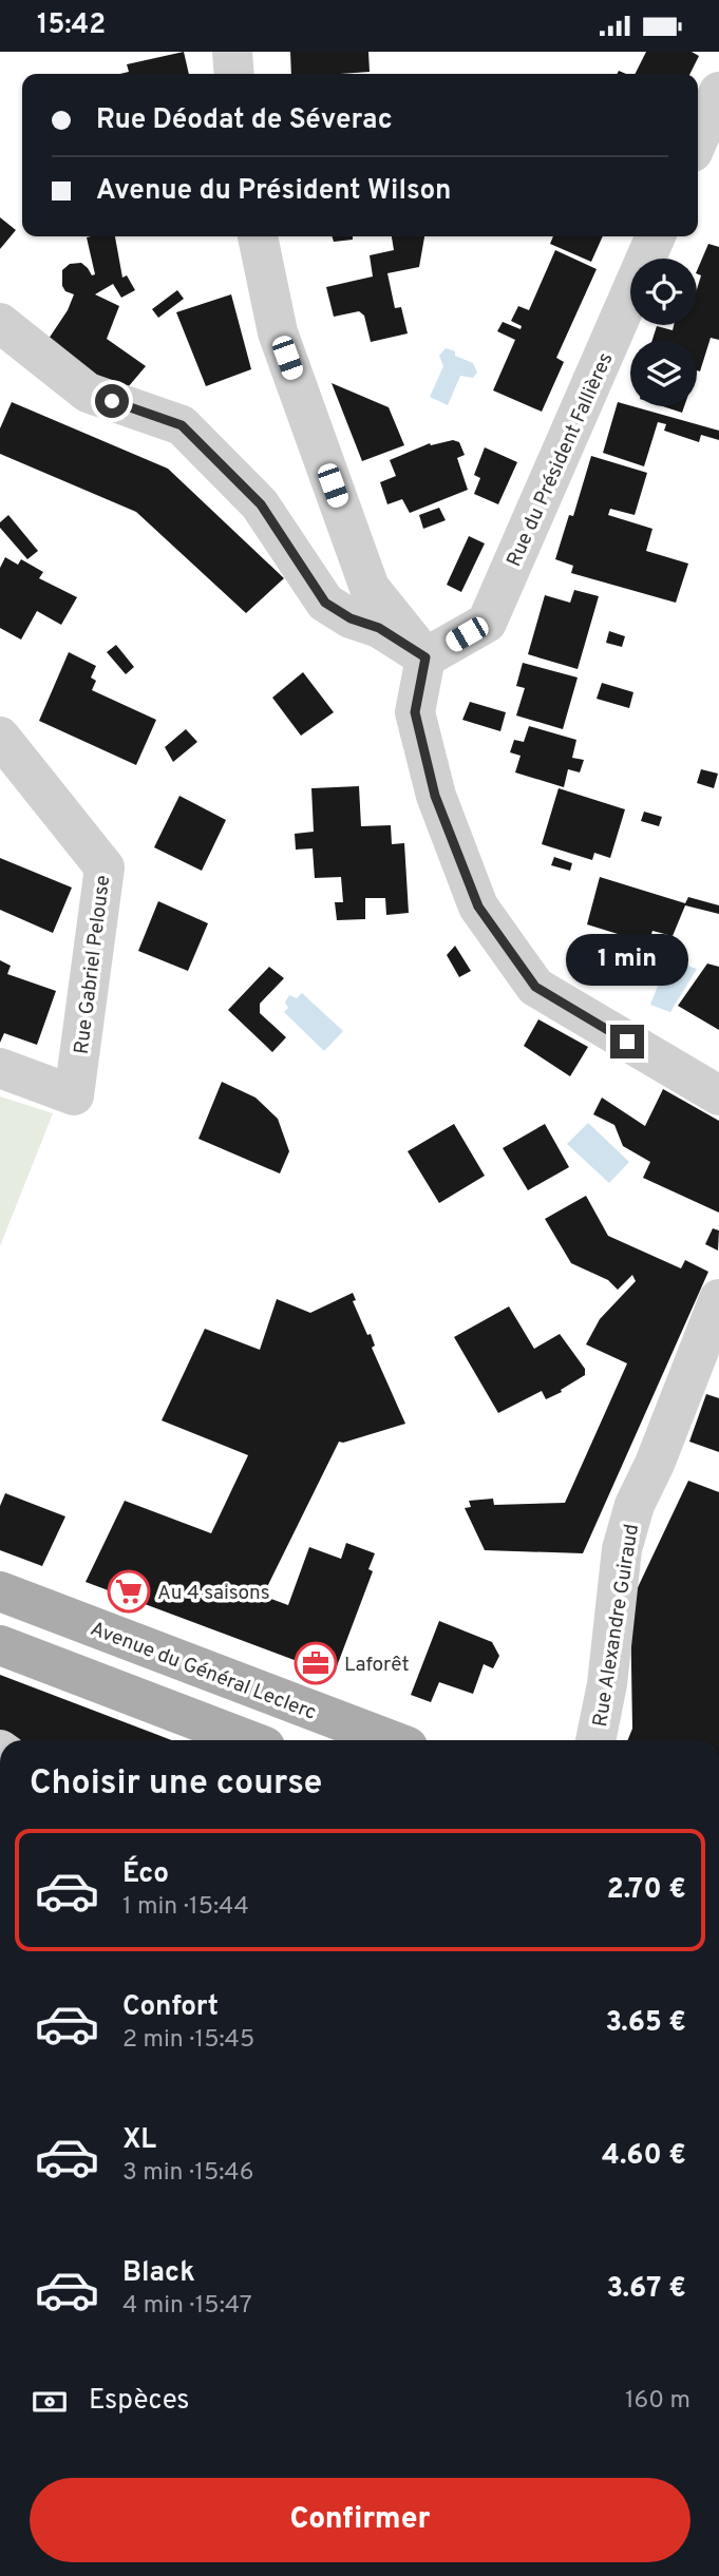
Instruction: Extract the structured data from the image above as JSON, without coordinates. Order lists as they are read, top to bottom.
{
  "streets": {
    "main road": ["Avenue du Général Leclerc"],
    "street": ["Rue du Président Fallières", "Rue Gabriel Pelouse", "Rue Alexandre Guiraud"]
  },
  "places": {
    "supermarket": ["Au 4 saisons"],
    "office": ["Laforêt"]
  },
  "page": {
    "status": "15:42",
    "banner": ["Rue Déodat de Séverac", "Avenue du Président Wilson"],
    "bubble": "1 min",
    "heading": "Choisir une course",
    "list": [
      {
        "name": "Éco",
        "note": "1 min · 15:44",
        "value": "2.70 €"
      },
      {
        "name": "Confort",
        "note": "2 min · 15:45",
        "value": "3.65 €"
      },
      {
        "name": "XL",
        "note": "3 min · 15:46",
        "value": "4.60 €"
      },
      {
        "name": "Black",
        "note": "4 min · 15:47",
        "value": "3.67 €"
      }
    ],
    "pay": ["Espèces", "160 m"],
    "buttons": "Confirmer"
  }
}
